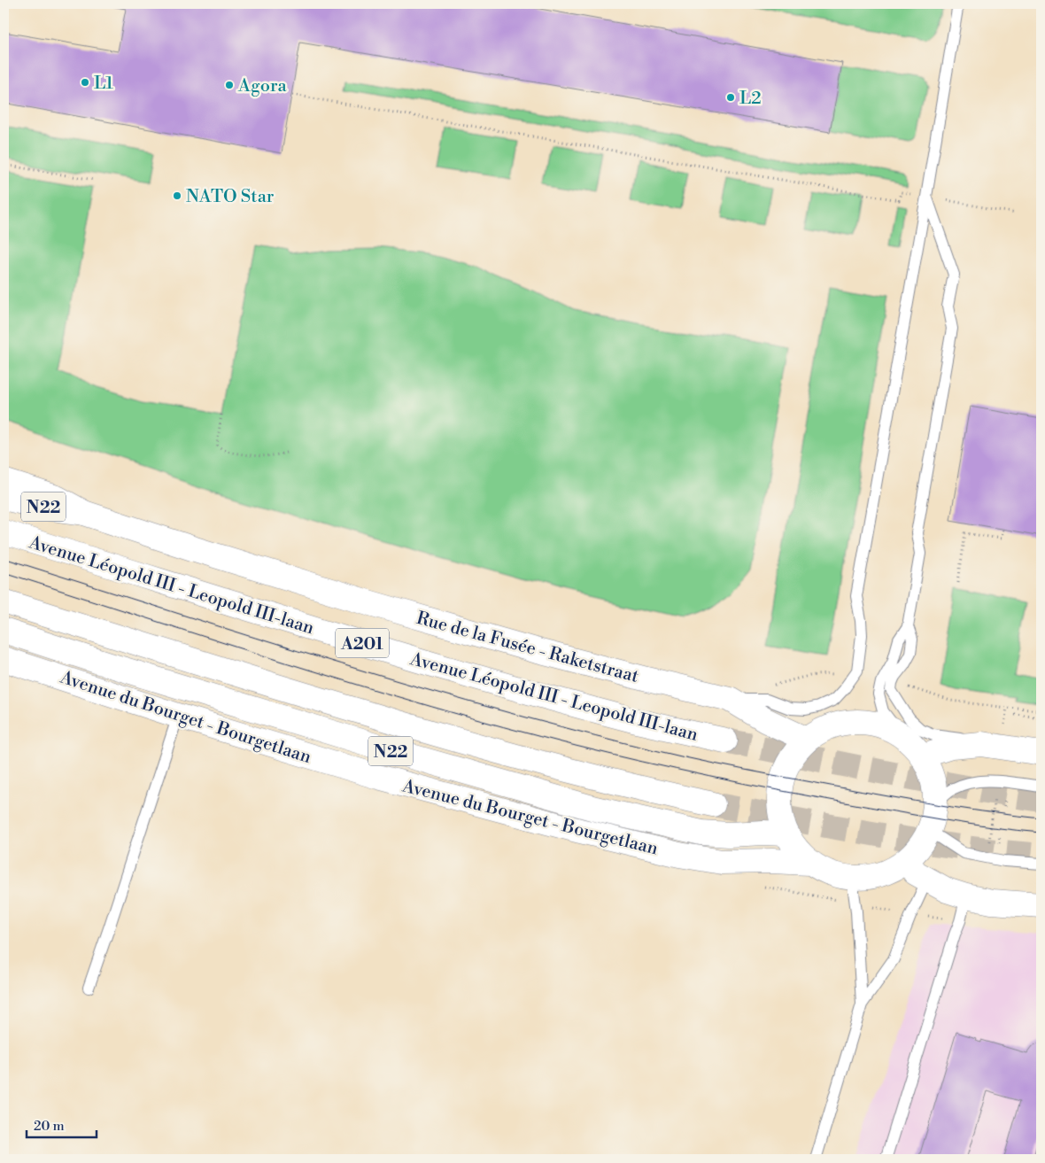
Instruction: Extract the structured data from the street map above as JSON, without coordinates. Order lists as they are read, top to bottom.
{
  "streets": {
    "main road": [
      "N22",
      "Avenue Léopold III - Leopold III-laan",
      "A201",
      "Rue de la Fusée - Raketstraat",
      "Avenue du Bourget - Bourgetlaan"
    ]
  },
  "crossings": [
    ["N22", "Rue de la Fusée - Raketstraat"],
    ["N22", "Avenue du Bourget - Bourgetlaan"],
    ["Rue de la Fusée - Raketstraat", "Avenue du Bourget - Bourgetlaan"]
  ],
  "places": [
    "L1",
    "Agora",
    "L2",
    "NATO Star"
  ],
  "scale_bar": "20 m"
}
